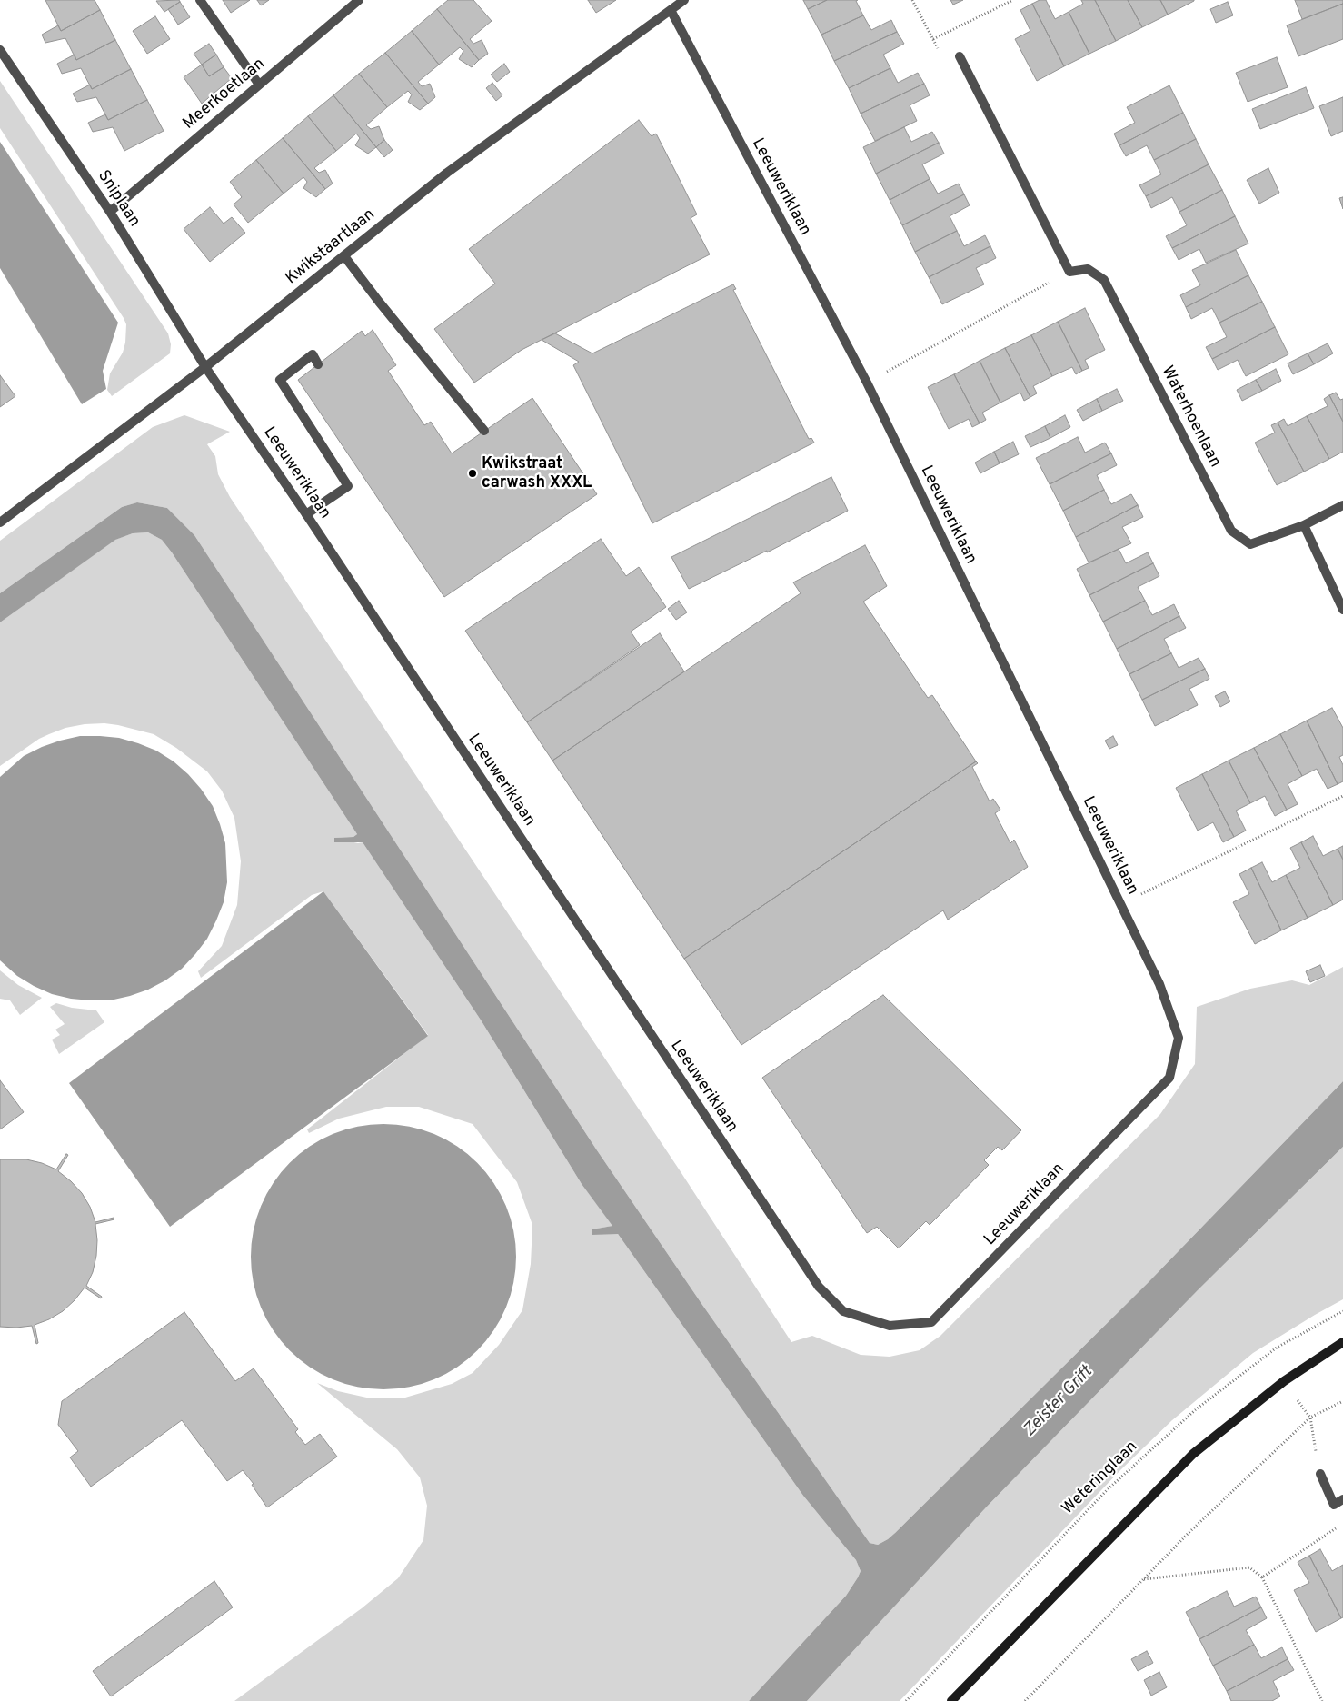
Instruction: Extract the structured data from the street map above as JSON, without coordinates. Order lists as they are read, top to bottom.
{
  "streets": {
    "street": [
      "Meerkoetlaan",
      "Leeuweriklaan",
      "Sniplaan",
      "Kwikstaartlaan",
      "Waterhoenlaan"
    ],
    "path": ["Weteringlaan"]
  },
  "crossings": [
    ["Meerkoetlaan", "Sniplaan"],
    ["Leeuweriklaan", "Sniplaan"],
    ["Leeuweriklaan", "Kwikstaartlaan"],
    ["Sniplaan", "Kwikstaartlaan"]
  ],
  "water": ["Zeister Grift"],
  "places": ["Kwikstraat carwash XXXL"]
}
